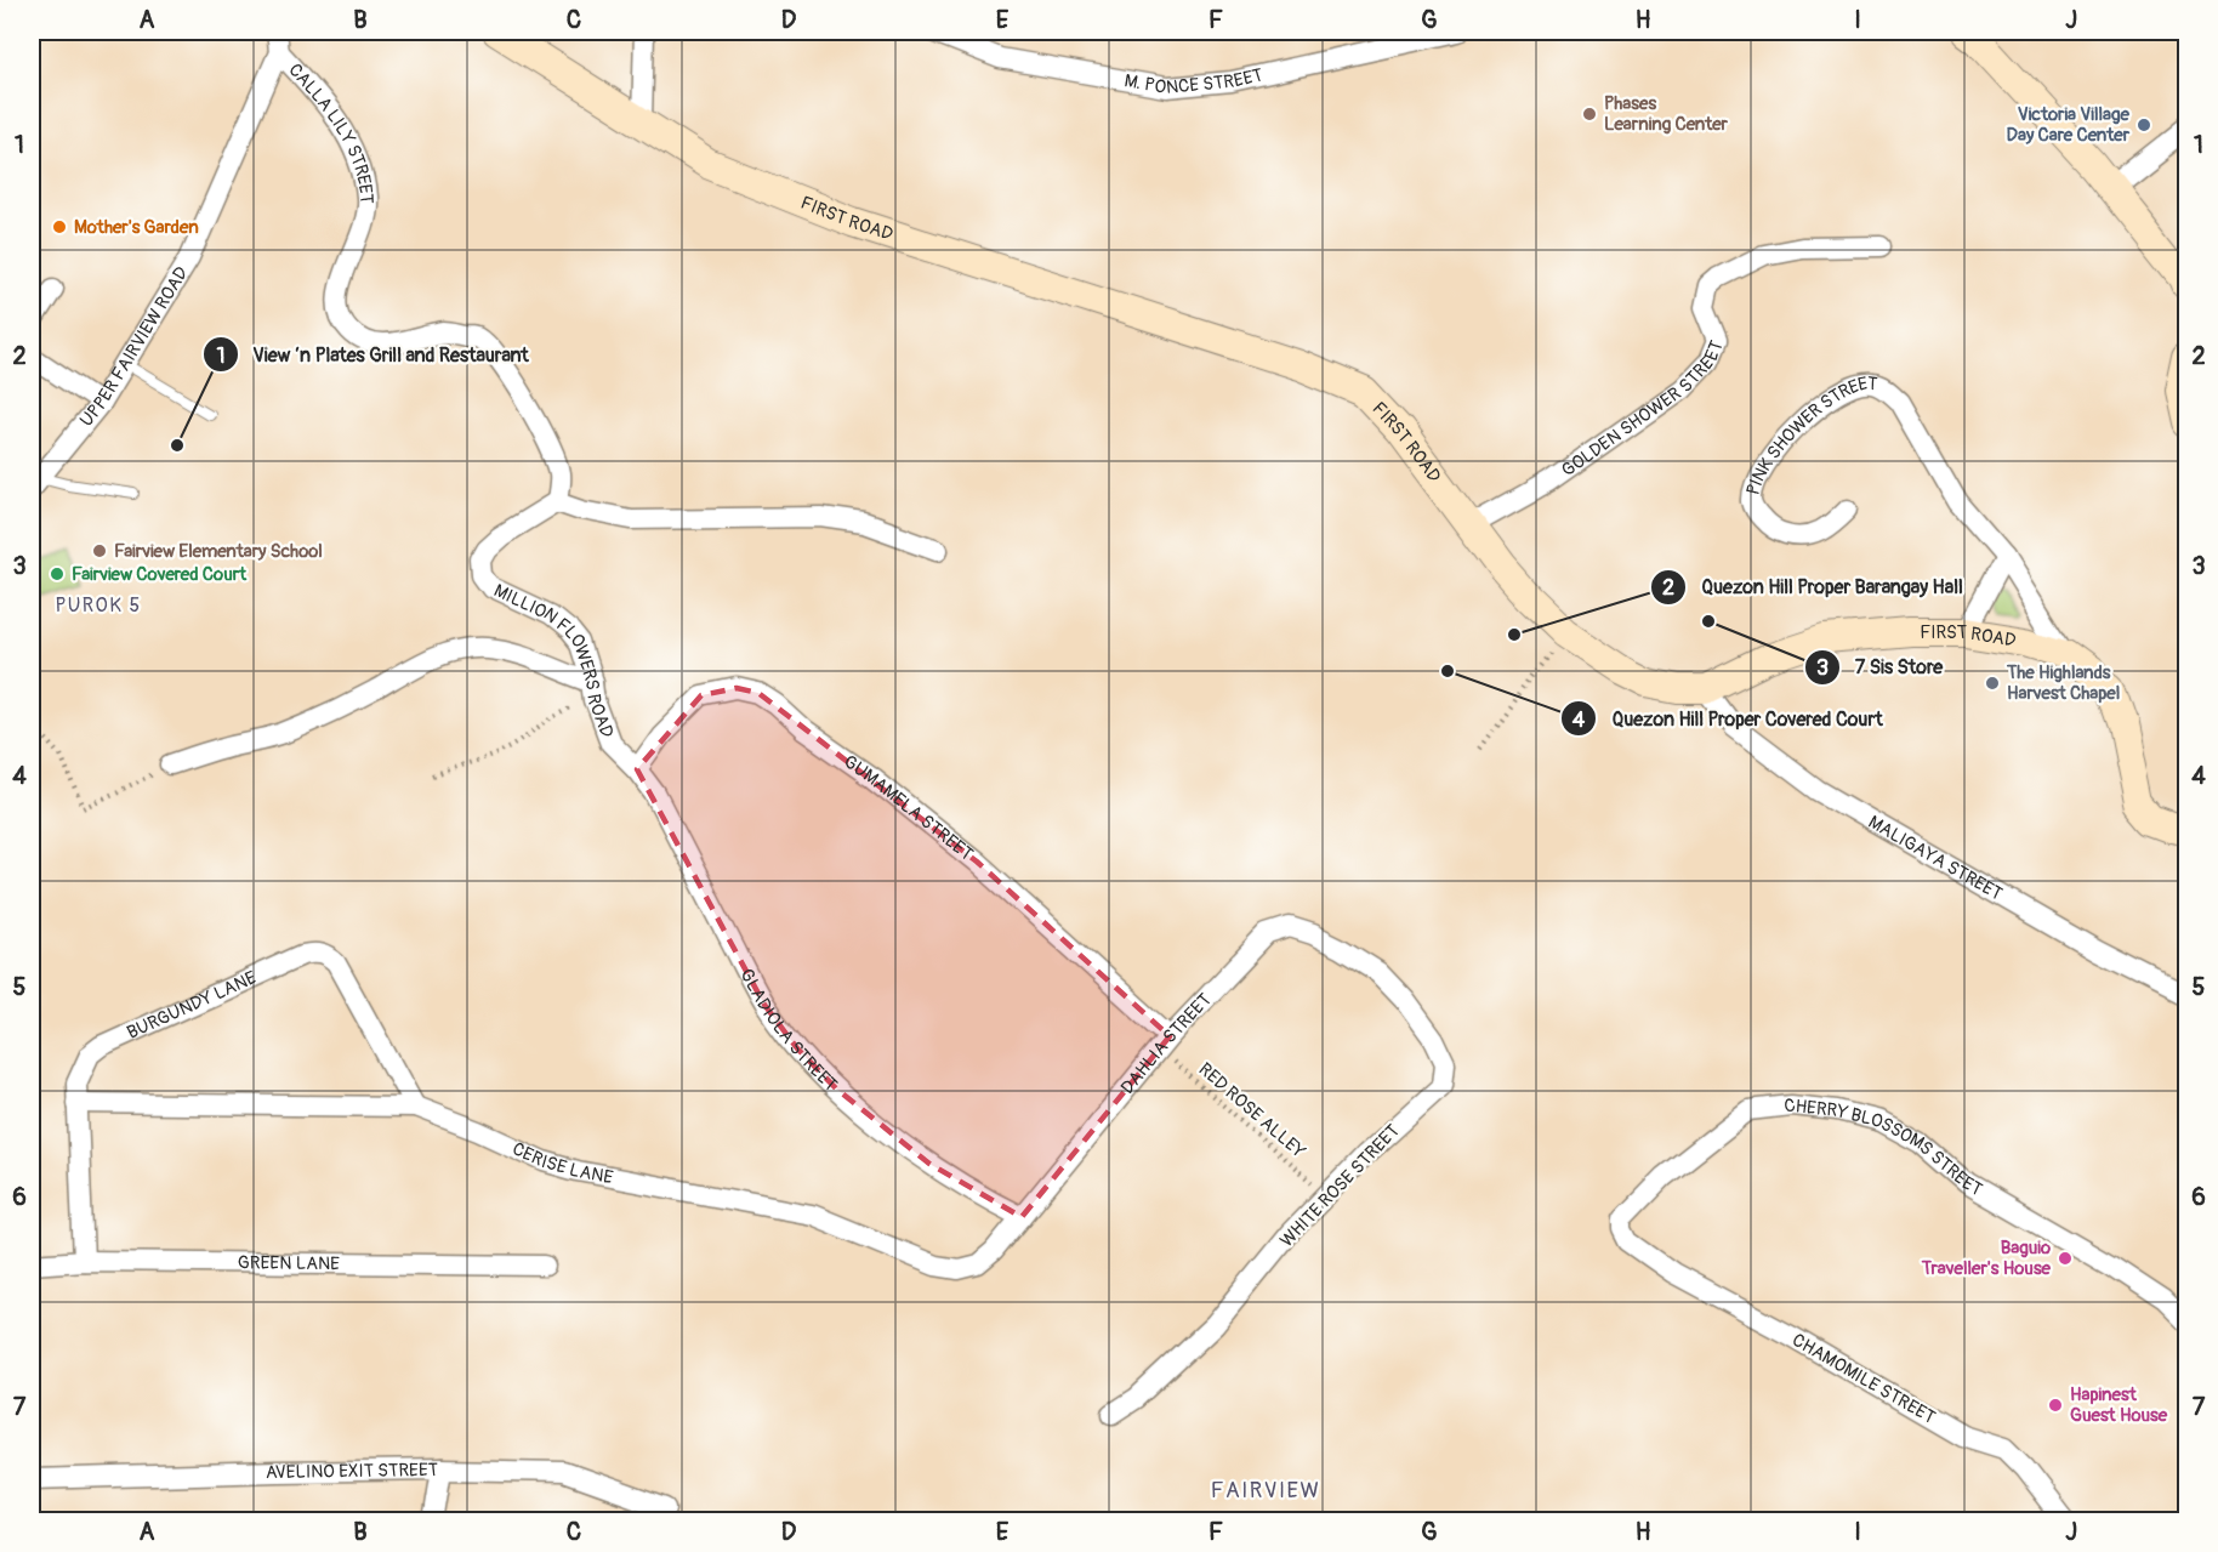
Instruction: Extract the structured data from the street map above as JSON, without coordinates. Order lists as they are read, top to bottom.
{
  "streets": {
    "street": [
      "M. PONCE STREET",
      "CALLA LILY STREET",
      "FIRST ROAD",
      "UPPER FAIRVIEW ROAD",
      "GOLDEN SHOWER STREET",
      "PINK SHOWER STREET",
      "MILLION FLOWERS ROAD",
      "GUMAMELA STREET",
      "MALIGAYA STREET",
      "BURGUNDY LANE",
      "GLADIOLA STREET",
      "DAHLIA STREET",
      "CHERRY BLOSSOMS STREET",
      "CERISE LANE",
      "WHITE ROSE STREET",
      "GREEN LANE",
      "CHAMOMILE STREET",
      "AVELINO EXIT STREET"
    ],
    "path": ["RED ROSE ALLEY"]
  },
  "crossings": [
    ["CALLA LILY STREET", "UPPER FAIRVIEW ROAD"],
    ["CALLA LILY STREET", "MILLION FLOWERS ROAD"],
    ["FIRST ROAD", "GOLDEN SHOWER STREET"],
    ["FIRST ROAD", "PINK SHOWER STREET"],
    ["FIRST ROAD", "MALIGAYA STREET"],
    ["MILLION FLOWERS ROAD", "GUMAMELA STREET"],
    ["MILLION FLOWERS ROAD", "GLADIOLA STREET"],
    ["GUMAMELA STREET", "GLADIOLA STREET"],
    ["GUMAMELA STREET", "DAHLIA STREET"],
    ["GUMAMELA STREET", "RED ROSE ALLEY"],
    ["BURGUNDY LANE", "CERISE LANE"],
    ["BURGUNDY LANE", "GREEN LANE"],
    ["GLADIOLA STREET", "DAHLIA STREET"],
    ["GLADIOLA STREET", "CERISE LANE"],
    ["DAHLIA STREET", "RED ROSE ALLEY"],
    ["DAHLIA STREET", "CERISE LANE"],
    ["DAHLIA STREET", "WHITE ROSE STREET"],
    ["RED ROSE ALLEY", "WHITE ROSE STREET"],
    ["CHERRY BLOSSOMS STREET", "CHAMOMILE STREET"]
  ],
  "districts": ["PUROK 5", "FAIRVIEW"],
  "places": [
    "Phases Learning Center",
    "Victoria Village Day Care Center",
    "Mother's Garden",
    "View ‘n Plates Grill and Restaurant",
    "Fairview Elementary School",
    "Fairview Covered Court",
    "7 Sis Store",
    "Quezon Hill Proper Barangay Hall",
    "Quezon Hill Proper Covered Court",
    "The Highlands Harvest Chapel",
    "Baguio Traveller's House",
    "Hapinest Guest House"
  ],
  "grid": {
    "columns": [
      "A",
      "B",
      "C",
      "D",
      "E",
      "F",
      "G",
      "H",
      "I",
      "J"
    ],
    "rows": [
      "1",
      "2",
      "3",
      "4",
      "5",
      "6",
      "7"
    ]
  }
}
